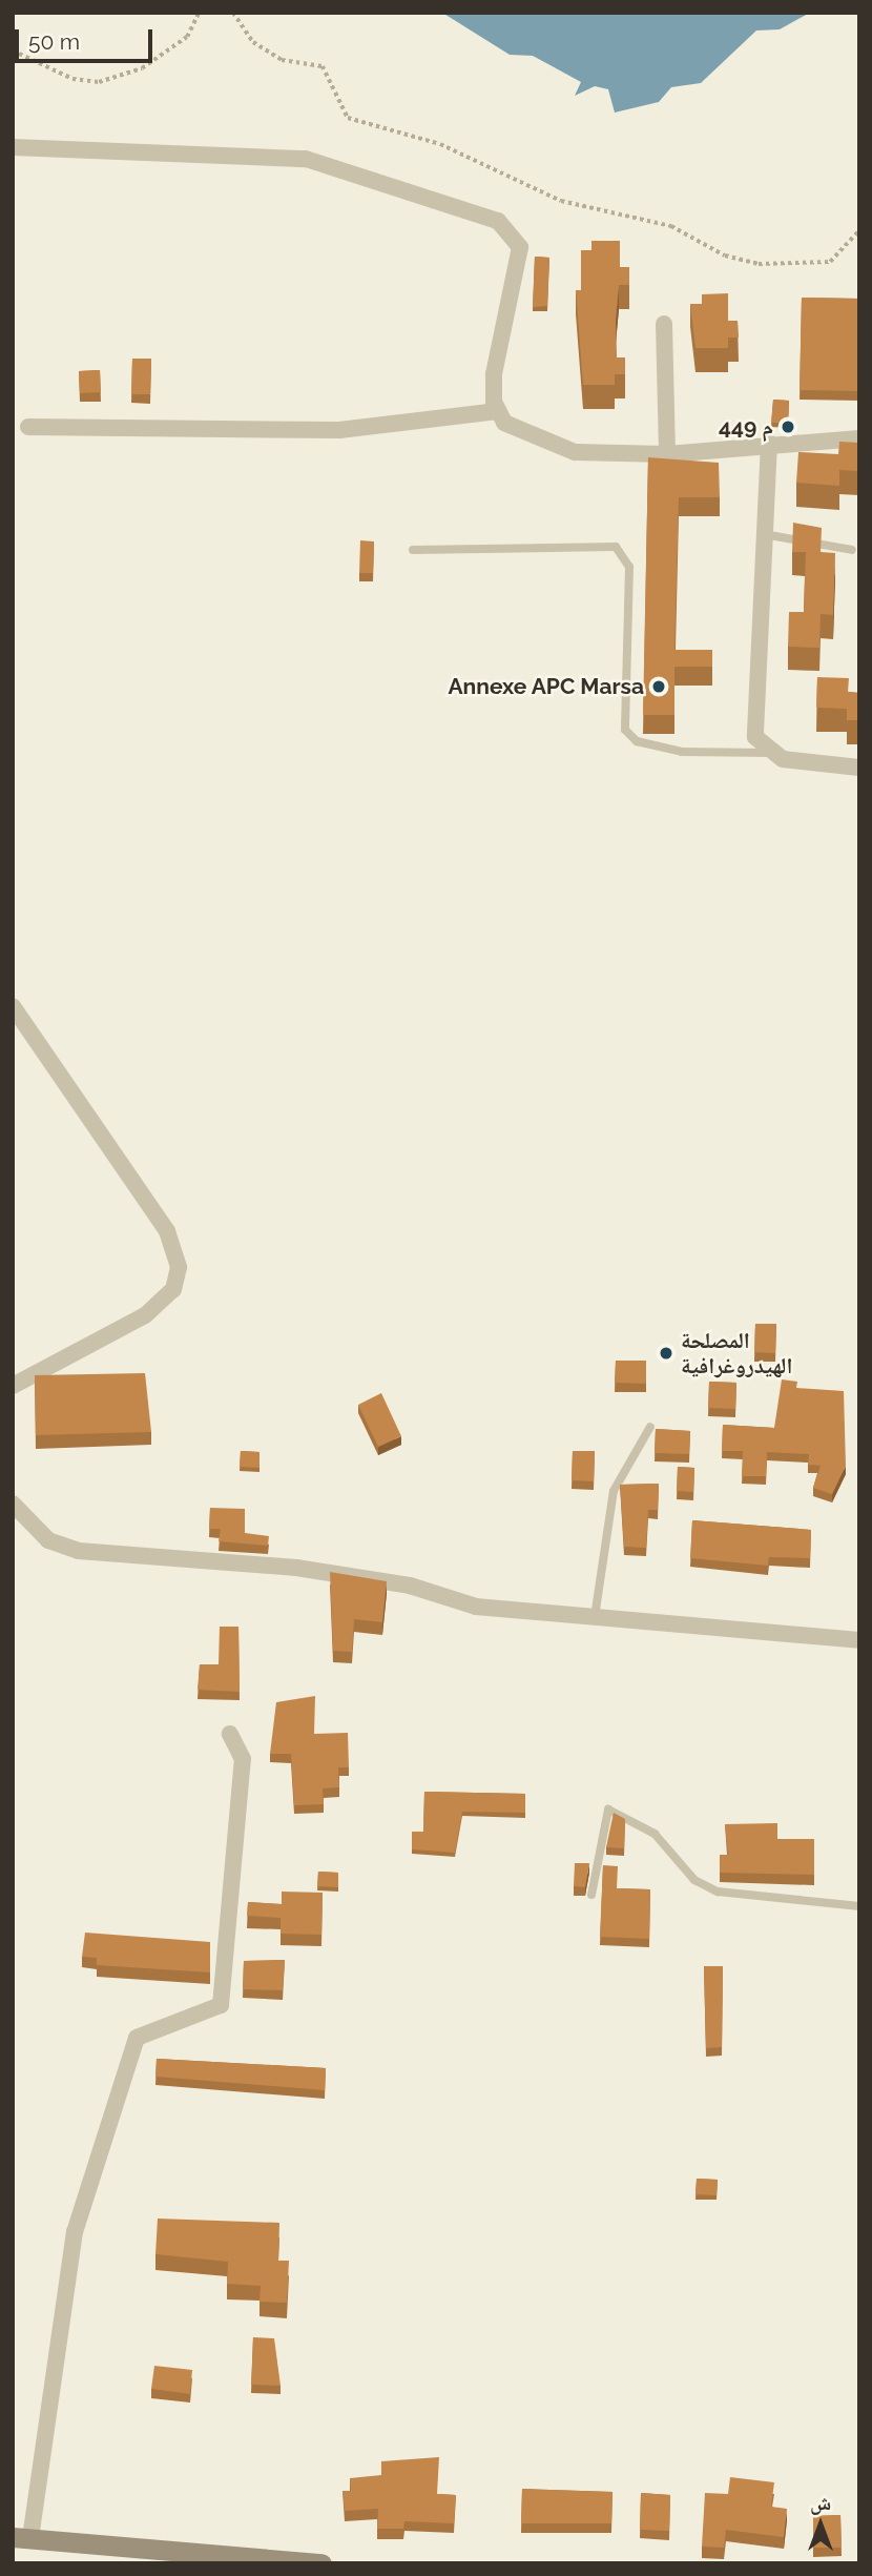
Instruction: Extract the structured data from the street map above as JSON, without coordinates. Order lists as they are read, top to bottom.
{
  "places": ["م 449", "Annexe APC Marsa", "المصلحة الهيدروغرافية"],
  "scale_bar": "50 m",
  "north": "top"
}
